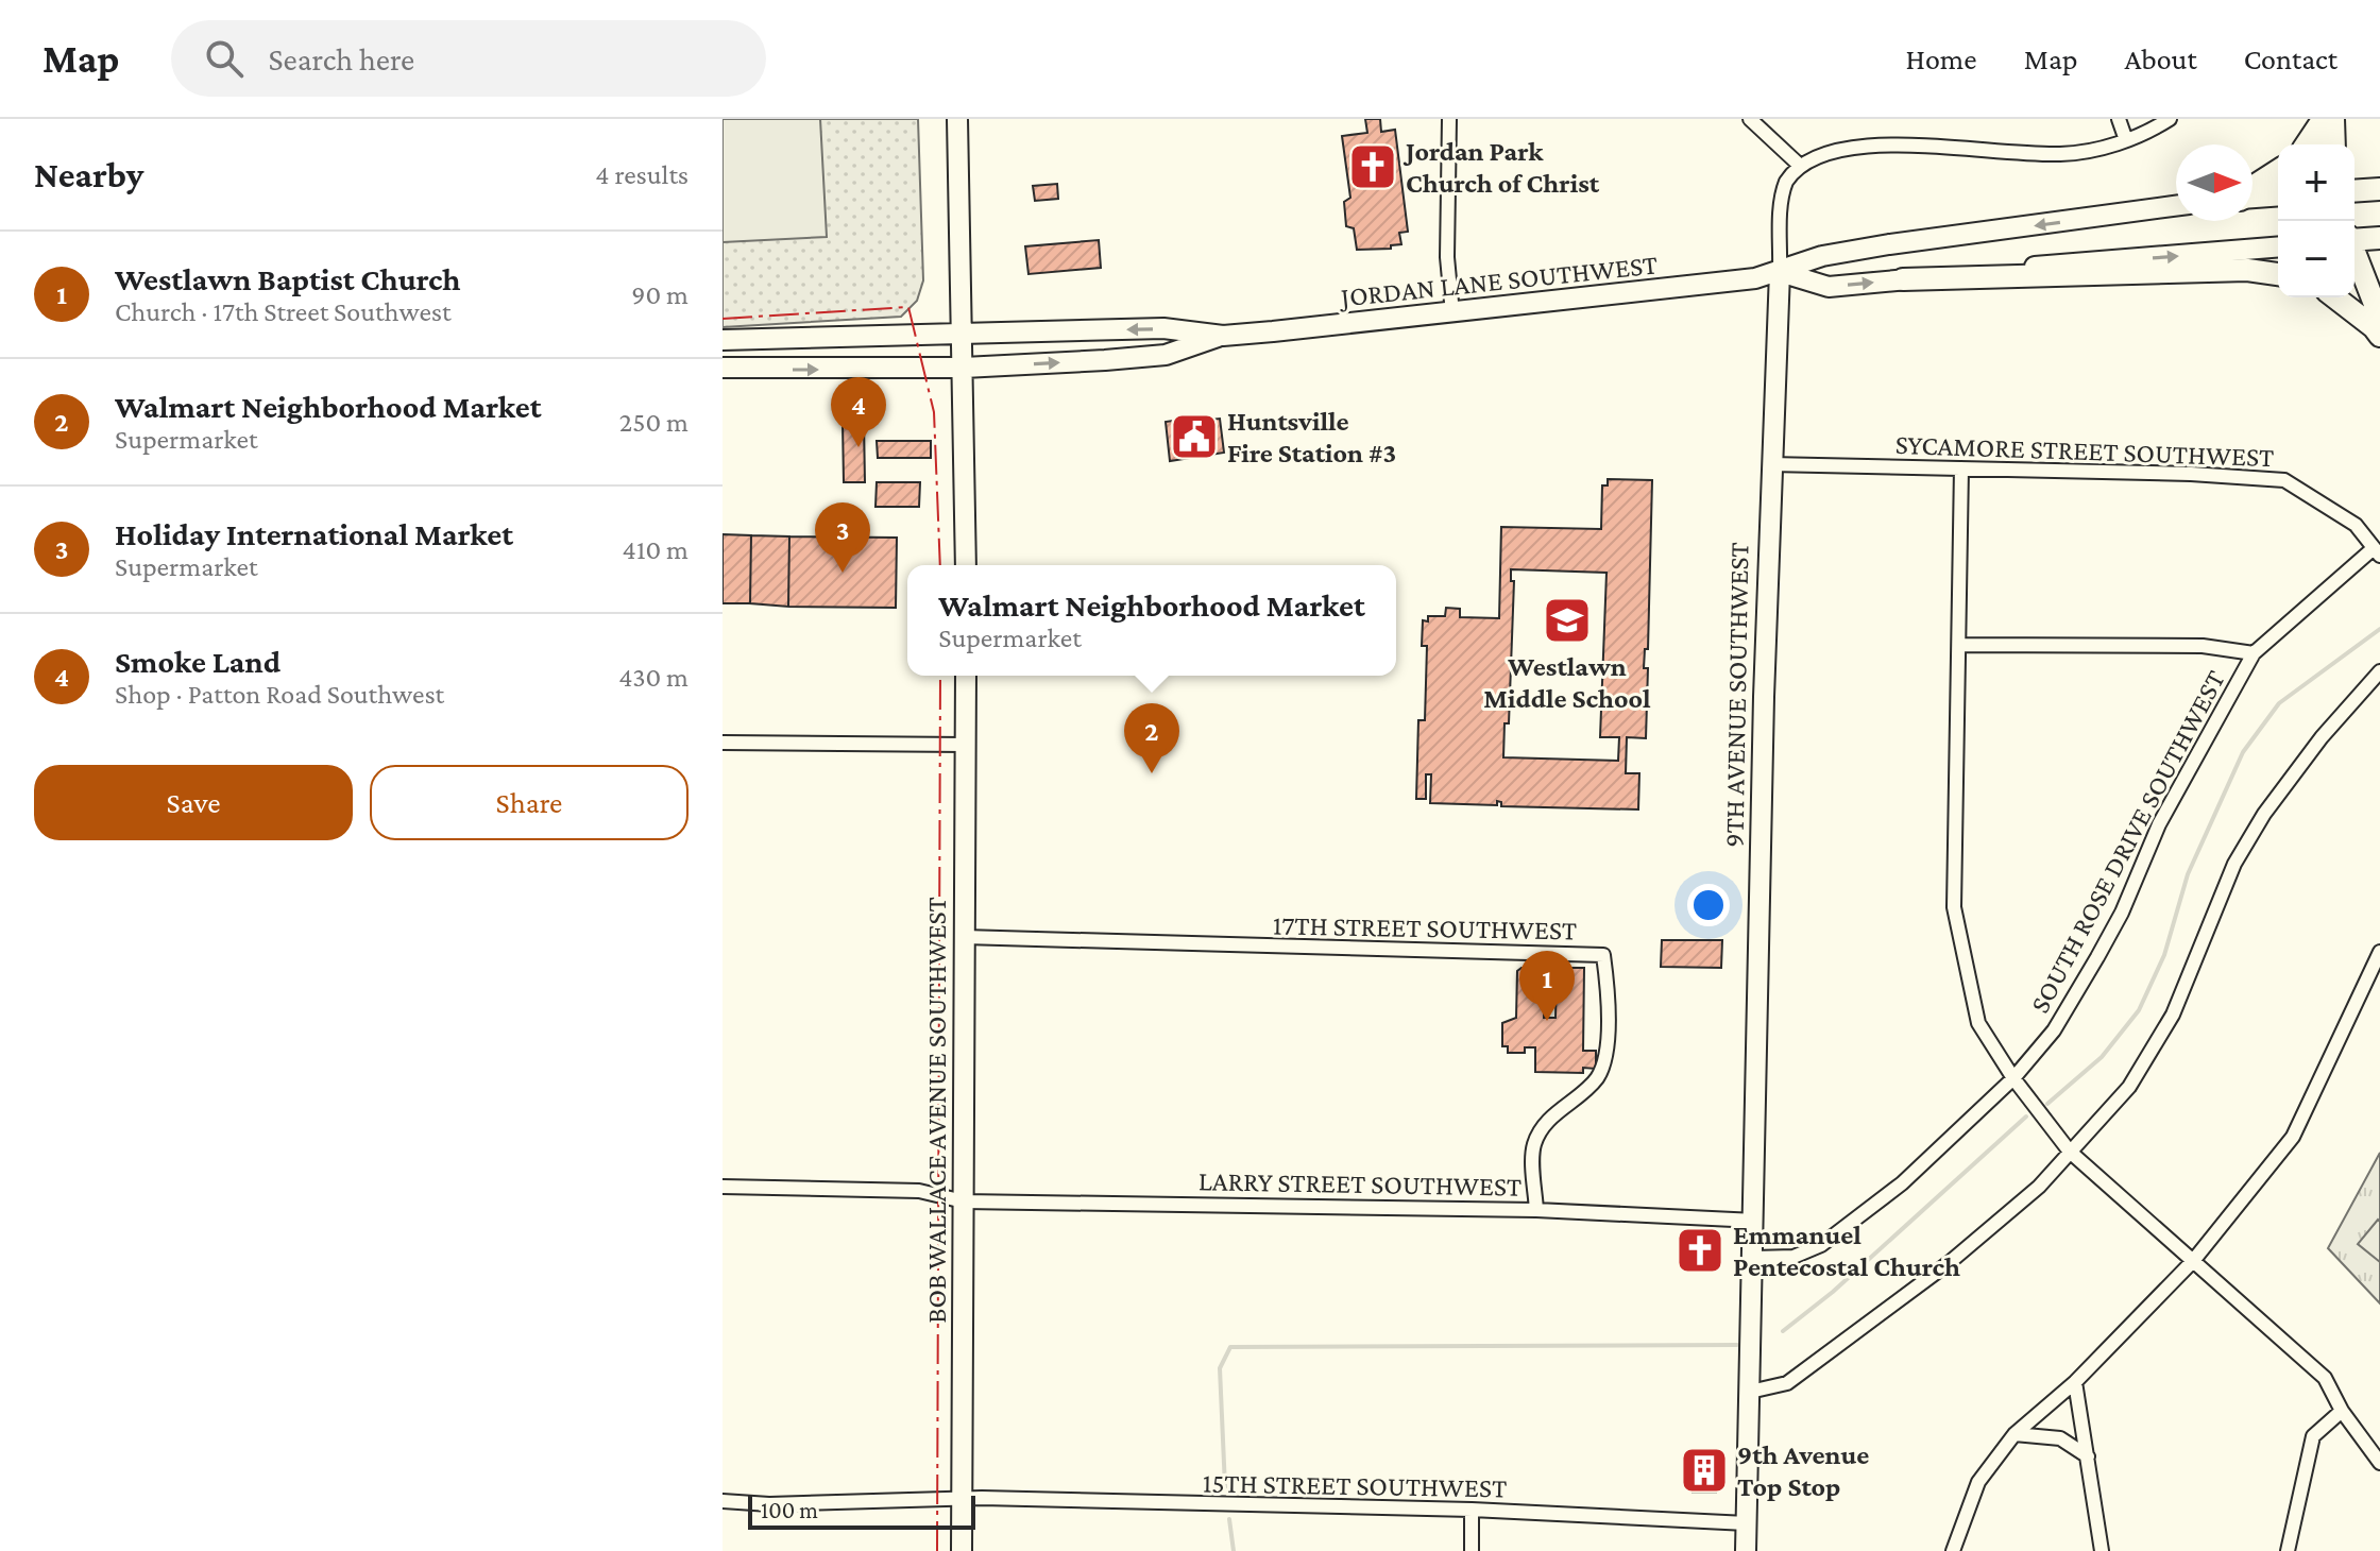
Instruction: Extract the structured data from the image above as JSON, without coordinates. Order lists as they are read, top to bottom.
{
  "streets": {
    "main road": ["JORDAN LANE SOUTHWEST", "9TH AVENUE SOUTHWEST", "BOB WALLACE AVENUE SOUTHWEST"],
    "street": [
      "SYCAMORE STREET SOUTHWEST",
      "SOUTH ROSE DRIVE SOUTHWEST",
      "17TH STREET SOUTHWEST",
      "LARRY STREET SOUTHWEST",
      "15TH STREET SOUTHWEST"
    ]
  },
  "crossings": [
    ["JORDAN LANE SOUTHWEST", "9TH AVENUE SOUTHWEST"],
    ["SYCAMORE STREET SOUTHWEST", "9TH AVENUE SOUTHWEST"],
    ["SYCAMORE STREET SOUTHWEST", "SOUTH ROSE DRIVE SOUTHWEST"],
    ["9TH AVENUE SOUTHWEST", "SOUTH ROSE DRIVE SOUTHWEST"],
    ["9TH AVENUE SOUTHWEST", "LARRY STREET SOUTHWEST"],
    ["9TH AVENUE SOUTHWEST", "15TH STREET SOUTHWEST"],
    ["17TH STREET SOUTHWEST", "BOB WALLACE AVENUE SOUTHWEST"],
    ["17TH STREET SOUTHWEST", "LARRY STREET SOUTHWEST"],
    ["BOB WALLACE AVENUE SOUTHWEST", "LARRY STREET SOUTHWEST"],
    ["BOB WALLACE AVENUE SOUTHWEST", "15TH STREET SOUTHWEST"]
  ],
  "places": {
    "church": ["Jordan Park Church of Christ", "Emmanuel Pentecostal Church"],
    "public building": ["Huntsville Fire Station #3"],
    "school or university": ["Westlawn Middle School"],
    "building": ["9th Avenue Top Stop"]
  },
  "scale_bar": "100 m",
  "north": "right",
  "page": {
    "header": "Map",
    "search": "Search here",
    "nav": [
      "Home",
      "Map",
      "About",
      "Contact"
    ],
    "heading": ["Nearby", "4 results"],
    "map_buttons": ["+", "−"],
    "list": [
      {
        "mark": "1",
        "name": "Westlawn Baptist Church",
        "note": "Church · 17th Street Southwest",
        "value": "90 m"
      },
      {
        "mark": "2",
        "name": "Walmart Neighborhood Market",
        "note": "Supermarket",
        "value": "250 m"
      },
      {
        "mark": "3",
        "name": "Holiday International Market",
        "note": "Supermarket",
        "value": "410 m"
      },
      {
        "mark": "4",
        "name": "Smoke Land",
        "note": "Shop · Patton Road Southwest",
        "value": "430 m"
      }
    ],
    "pins": [
      "4",
      "3",
      "2",
      "1"
    ],
    "popup": ["Walmart Neighborhood Market", "Supermarket"],
    "buttons": ["Save", "Share"],
    "scale": "100 m"
  }
}
